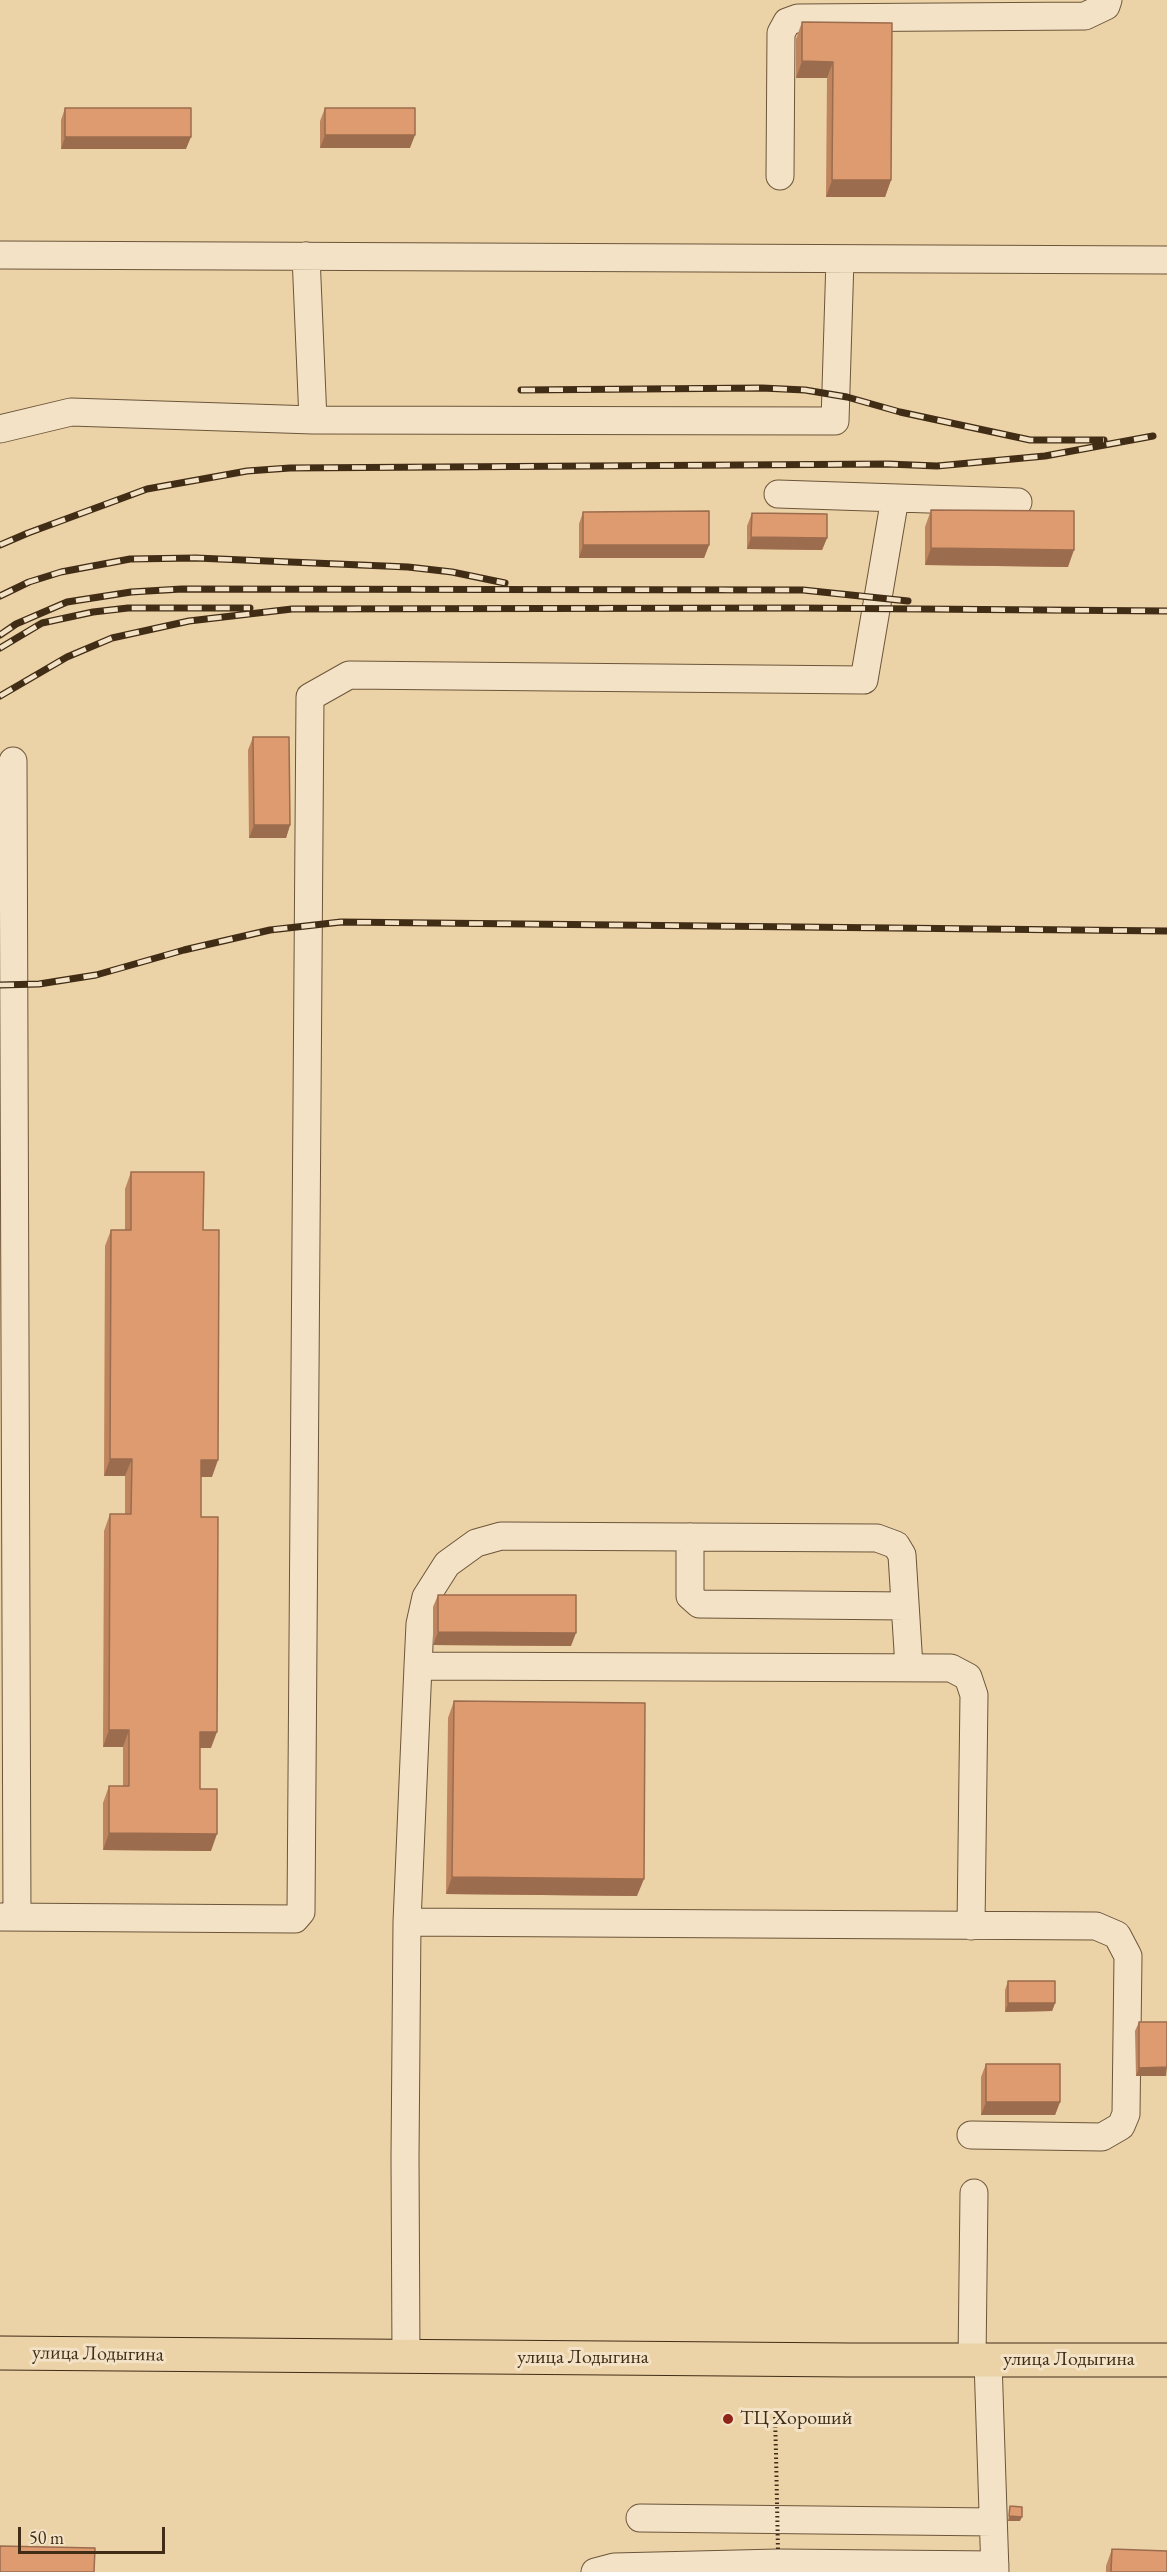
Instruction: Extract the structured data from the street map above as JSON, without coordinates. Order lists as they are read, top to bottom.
{
  "streets": {
    "main road": ["улица Лодыгина"]
  },
  "places": ["ТЦ Хороший"],
  "scale_bar": "50 m"
}
